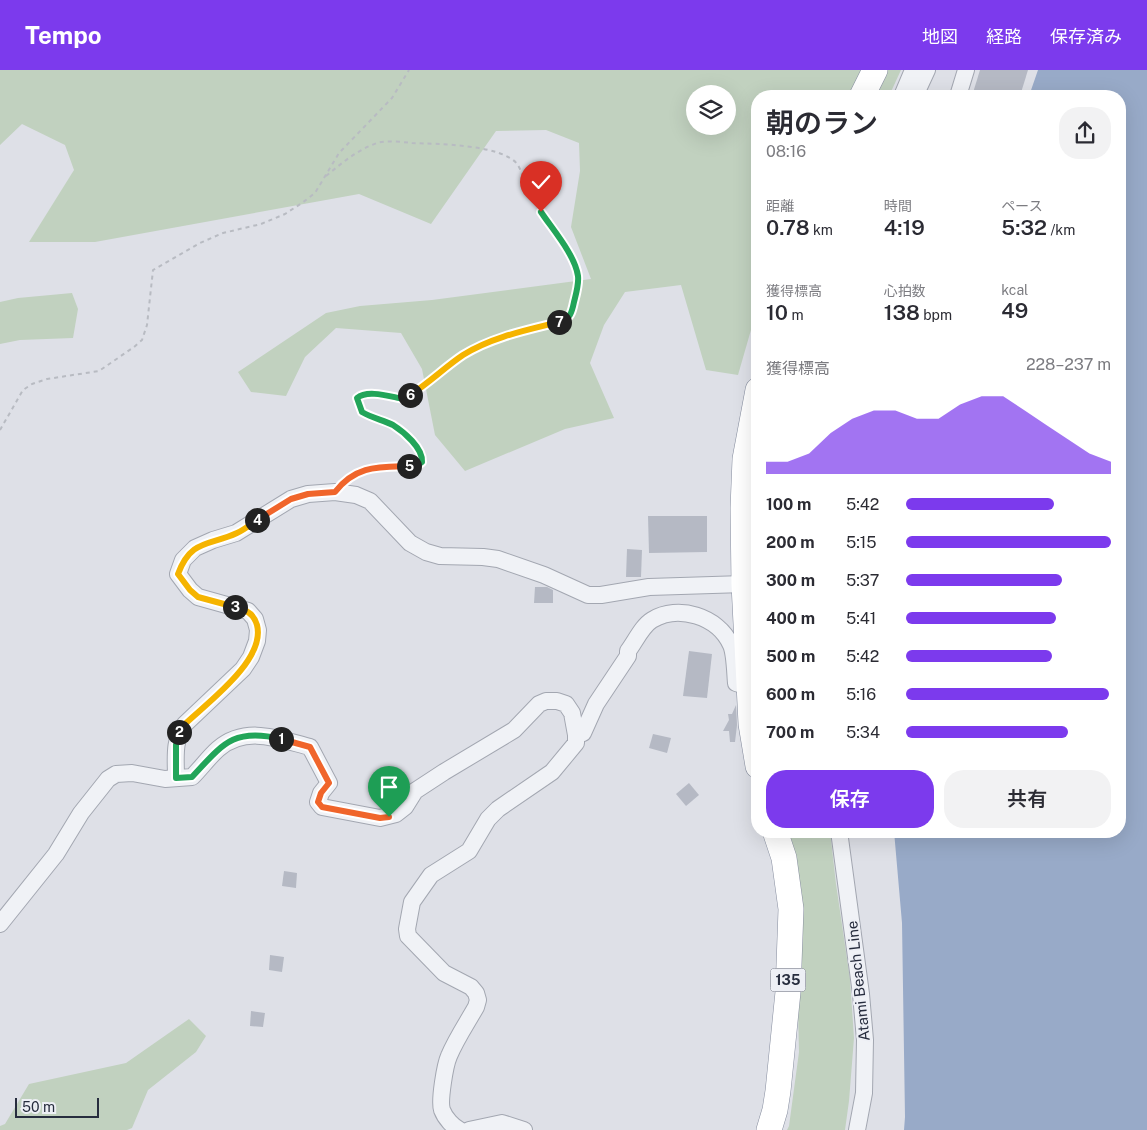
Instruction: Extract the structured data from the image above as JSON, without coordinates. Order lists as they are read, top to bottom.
{
  "streets": {
    "highway": ["135"],
    "street": ["Atami Beach Line"]
  },
  "scale_bar": "50 m",
  "page": {
    "header": "Tempo",
    "nav": ["地図", "経路", "保存済み"],
    "heading": ["朝のラン", "08:16"],
    "stats": [
      ["距離", "0.78 km"],
      ["時間", "4:19"],
      ["ペース", "5:32 /km"],
      ["獲得標高", "10 m"],
      ["心拍数", "138 bpm"],
      ["kcal", "49"]
    ],
    "pins": [
      "7",
      "6",
      "5",
      "4",
      "3",
      "2",
      "1"
    ],
    "chart": ["獲得標高", "228–237 m"],
    "list": [
      {
        "name": "100 m",
        "note": "5:42"
      },
      {
        "name": "200 m",
        "note": "5:15"
      },
      {
        "name": "300 m",
        "note": "5:37"
      },
      {
        "name": "400 m",
        "note": "5:41"
      },
      {
        "name": "500 m",
        "note": "5:42"
      },
      {
        "name": "600 m",
        "note": "5:16"
      },
      {
        "name": "700 m",
        "note": "5:34"
      }
    ],
    "buttons": ["保存", "共有"],
    "scale": "50 m"
  }
}
